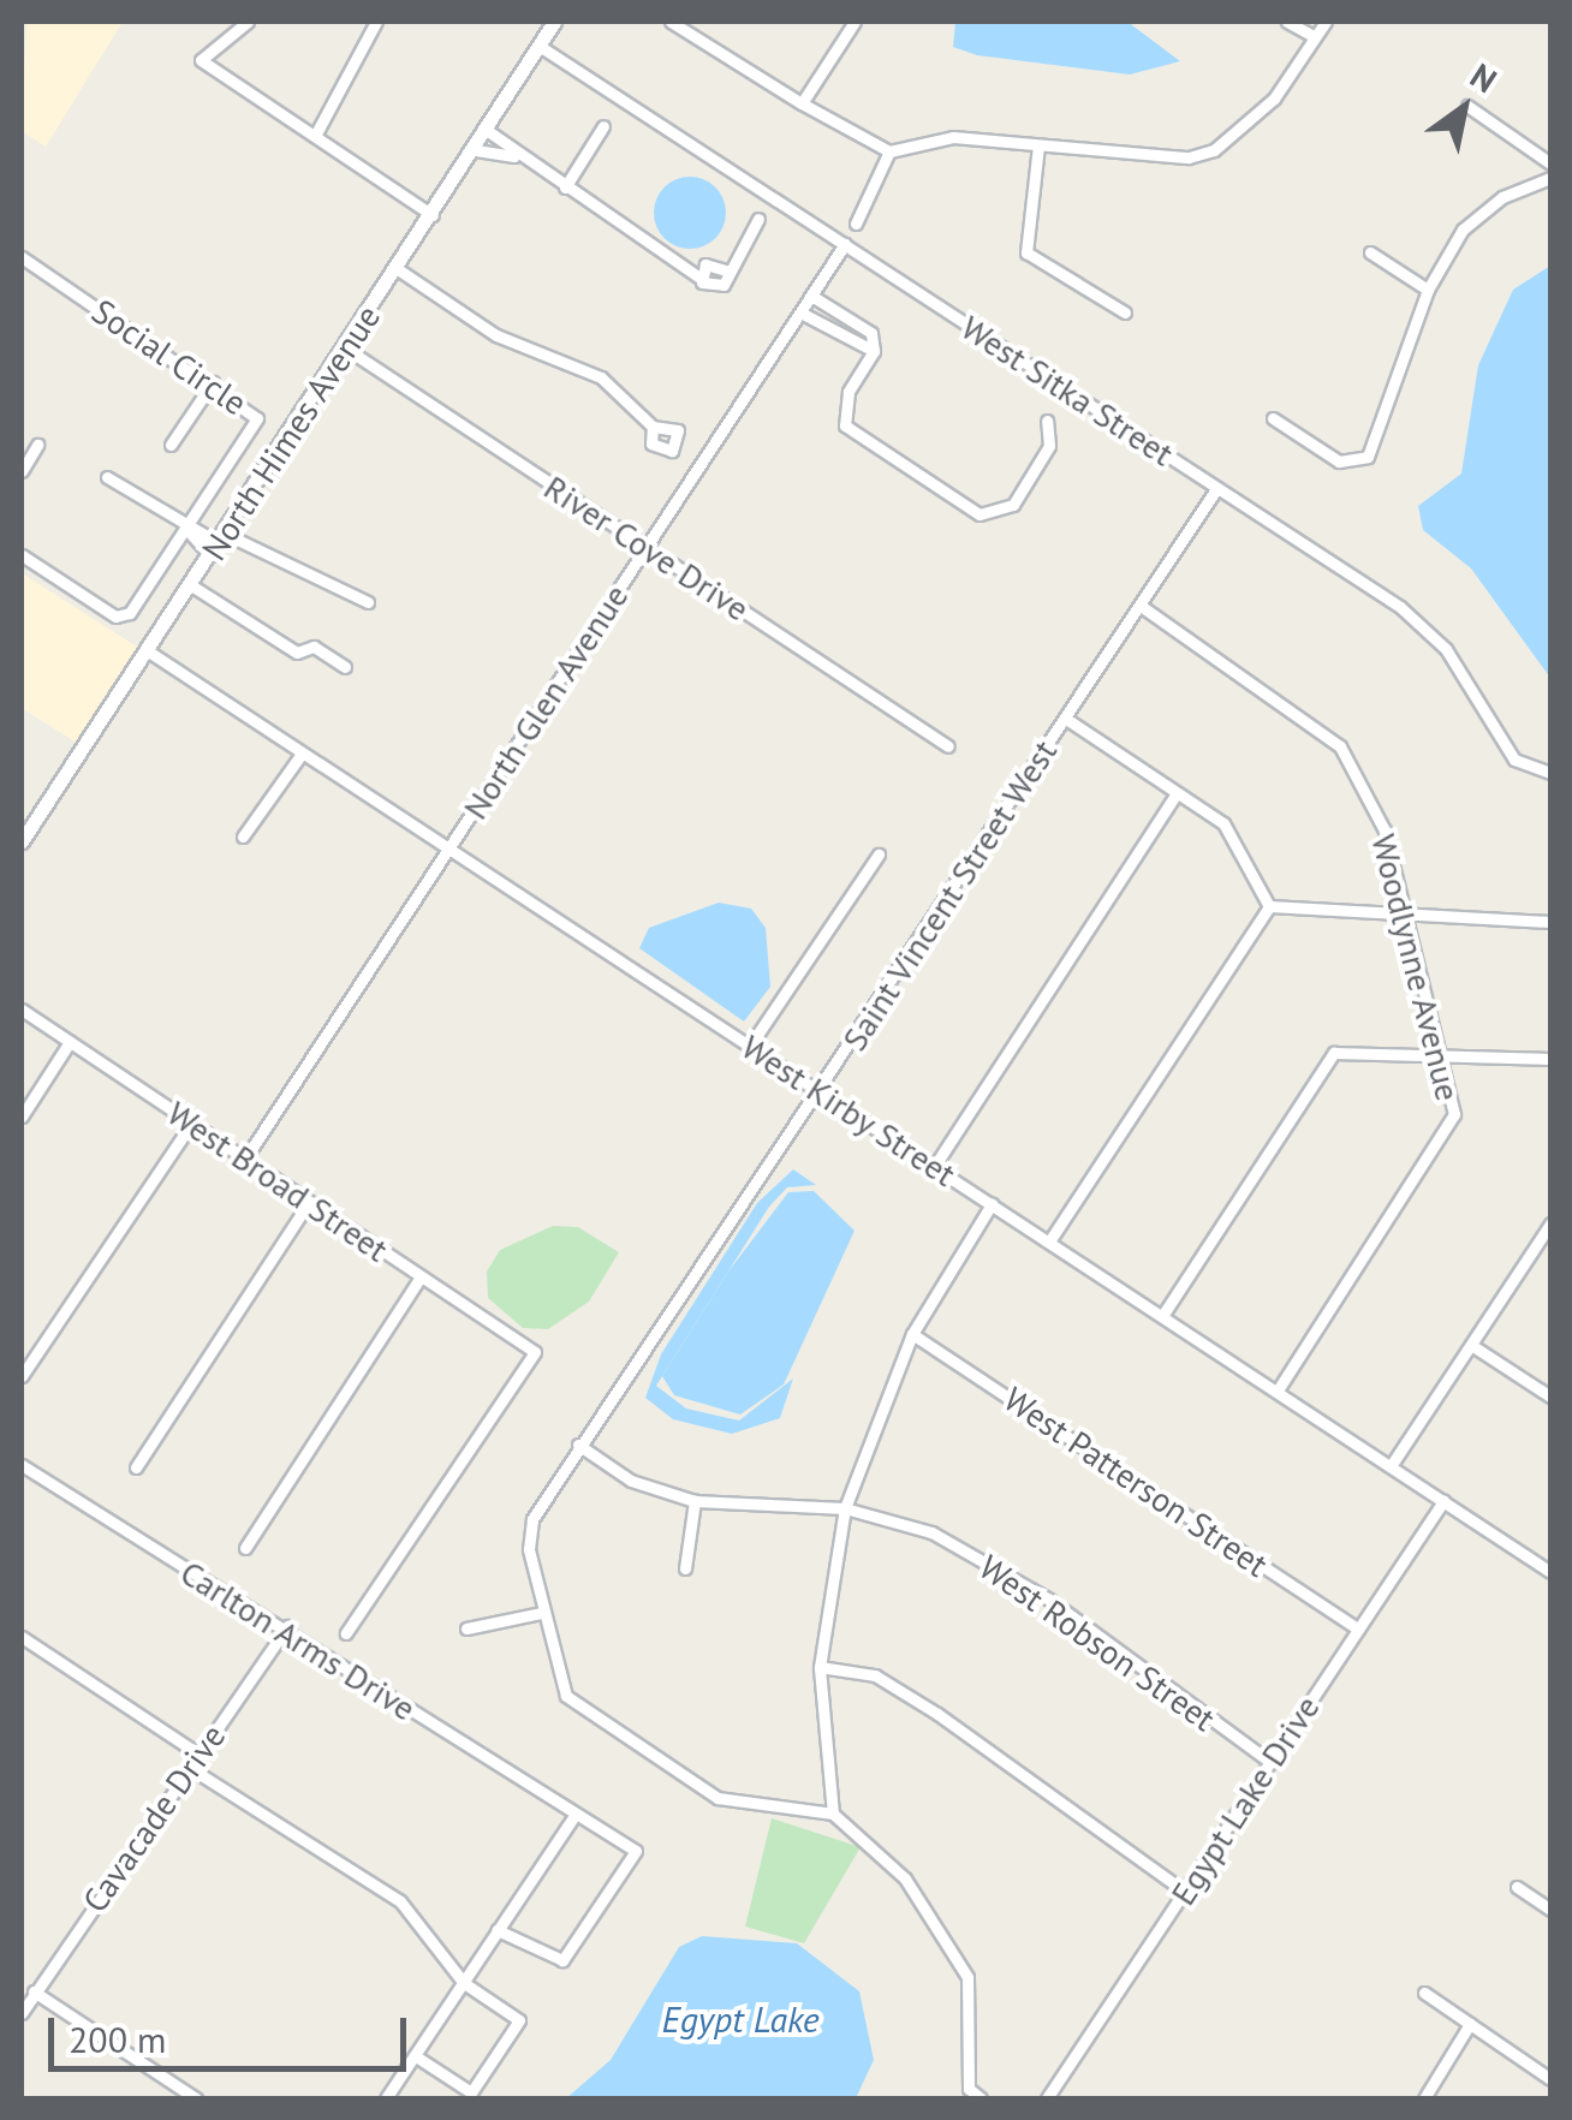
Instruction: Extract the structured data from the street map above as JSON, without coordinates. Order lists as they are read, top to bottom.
{
  "streets": {
    "street": [
      "Social Circle",
      "West Sitka Street",
      "North Himes Avenue",
      "River Cove Drive",
      "North Glen Avenue",
      "Saint Vincent Street West",
      "Woodlynne Avenue",
      "West Kirby Street",
      "West Broad Street",
      "West Patterson Street",
      "Carlton Arms Drive",
      "West Robson Street",
      "Egypt Lake Drive",
      "Cavacade Drive"
    ]
  },
  "crossings": [
    ["West Sitka Street", "North Himes Avenue"],
    ["West Sitka Street", "North Glen Avenue"],
    ["West Sitka Street", "Saint Vincent Street West"],
    ["North Himes Avenue", "River Cove Drive"],
    ["North Himes Avenue", "West Kirby Street"],
    ["River Cove Drive", "North Glen Avenue"],
    ["North Glen Avenue", "West Kirby Street"],
    ["North Glen Avenue", "West Broad Street"],
    ["Saint Vincent Street West", "Woodlynne Avenue"],
    ["Saint Vincent Street West", "West Kirby Street"],
    ["Saint Vincent Street West", "West Robson Street"],
    ["Woodlynne Avenue", "West Kirby Street"],
    ["West Kirby Street", "Egypt Lake Drive"],
    ["West Patterson Street", "Egypt Lake Drive"],
    ["Carlton Arms Drive", "Cavacade Drive"],
    ["West Robson Street", "Egypt Lake Drive"]
  ],
  "water": ["Egypt Lake"],
  "scale_bar": "200 m",
  "north": "top right"
}
